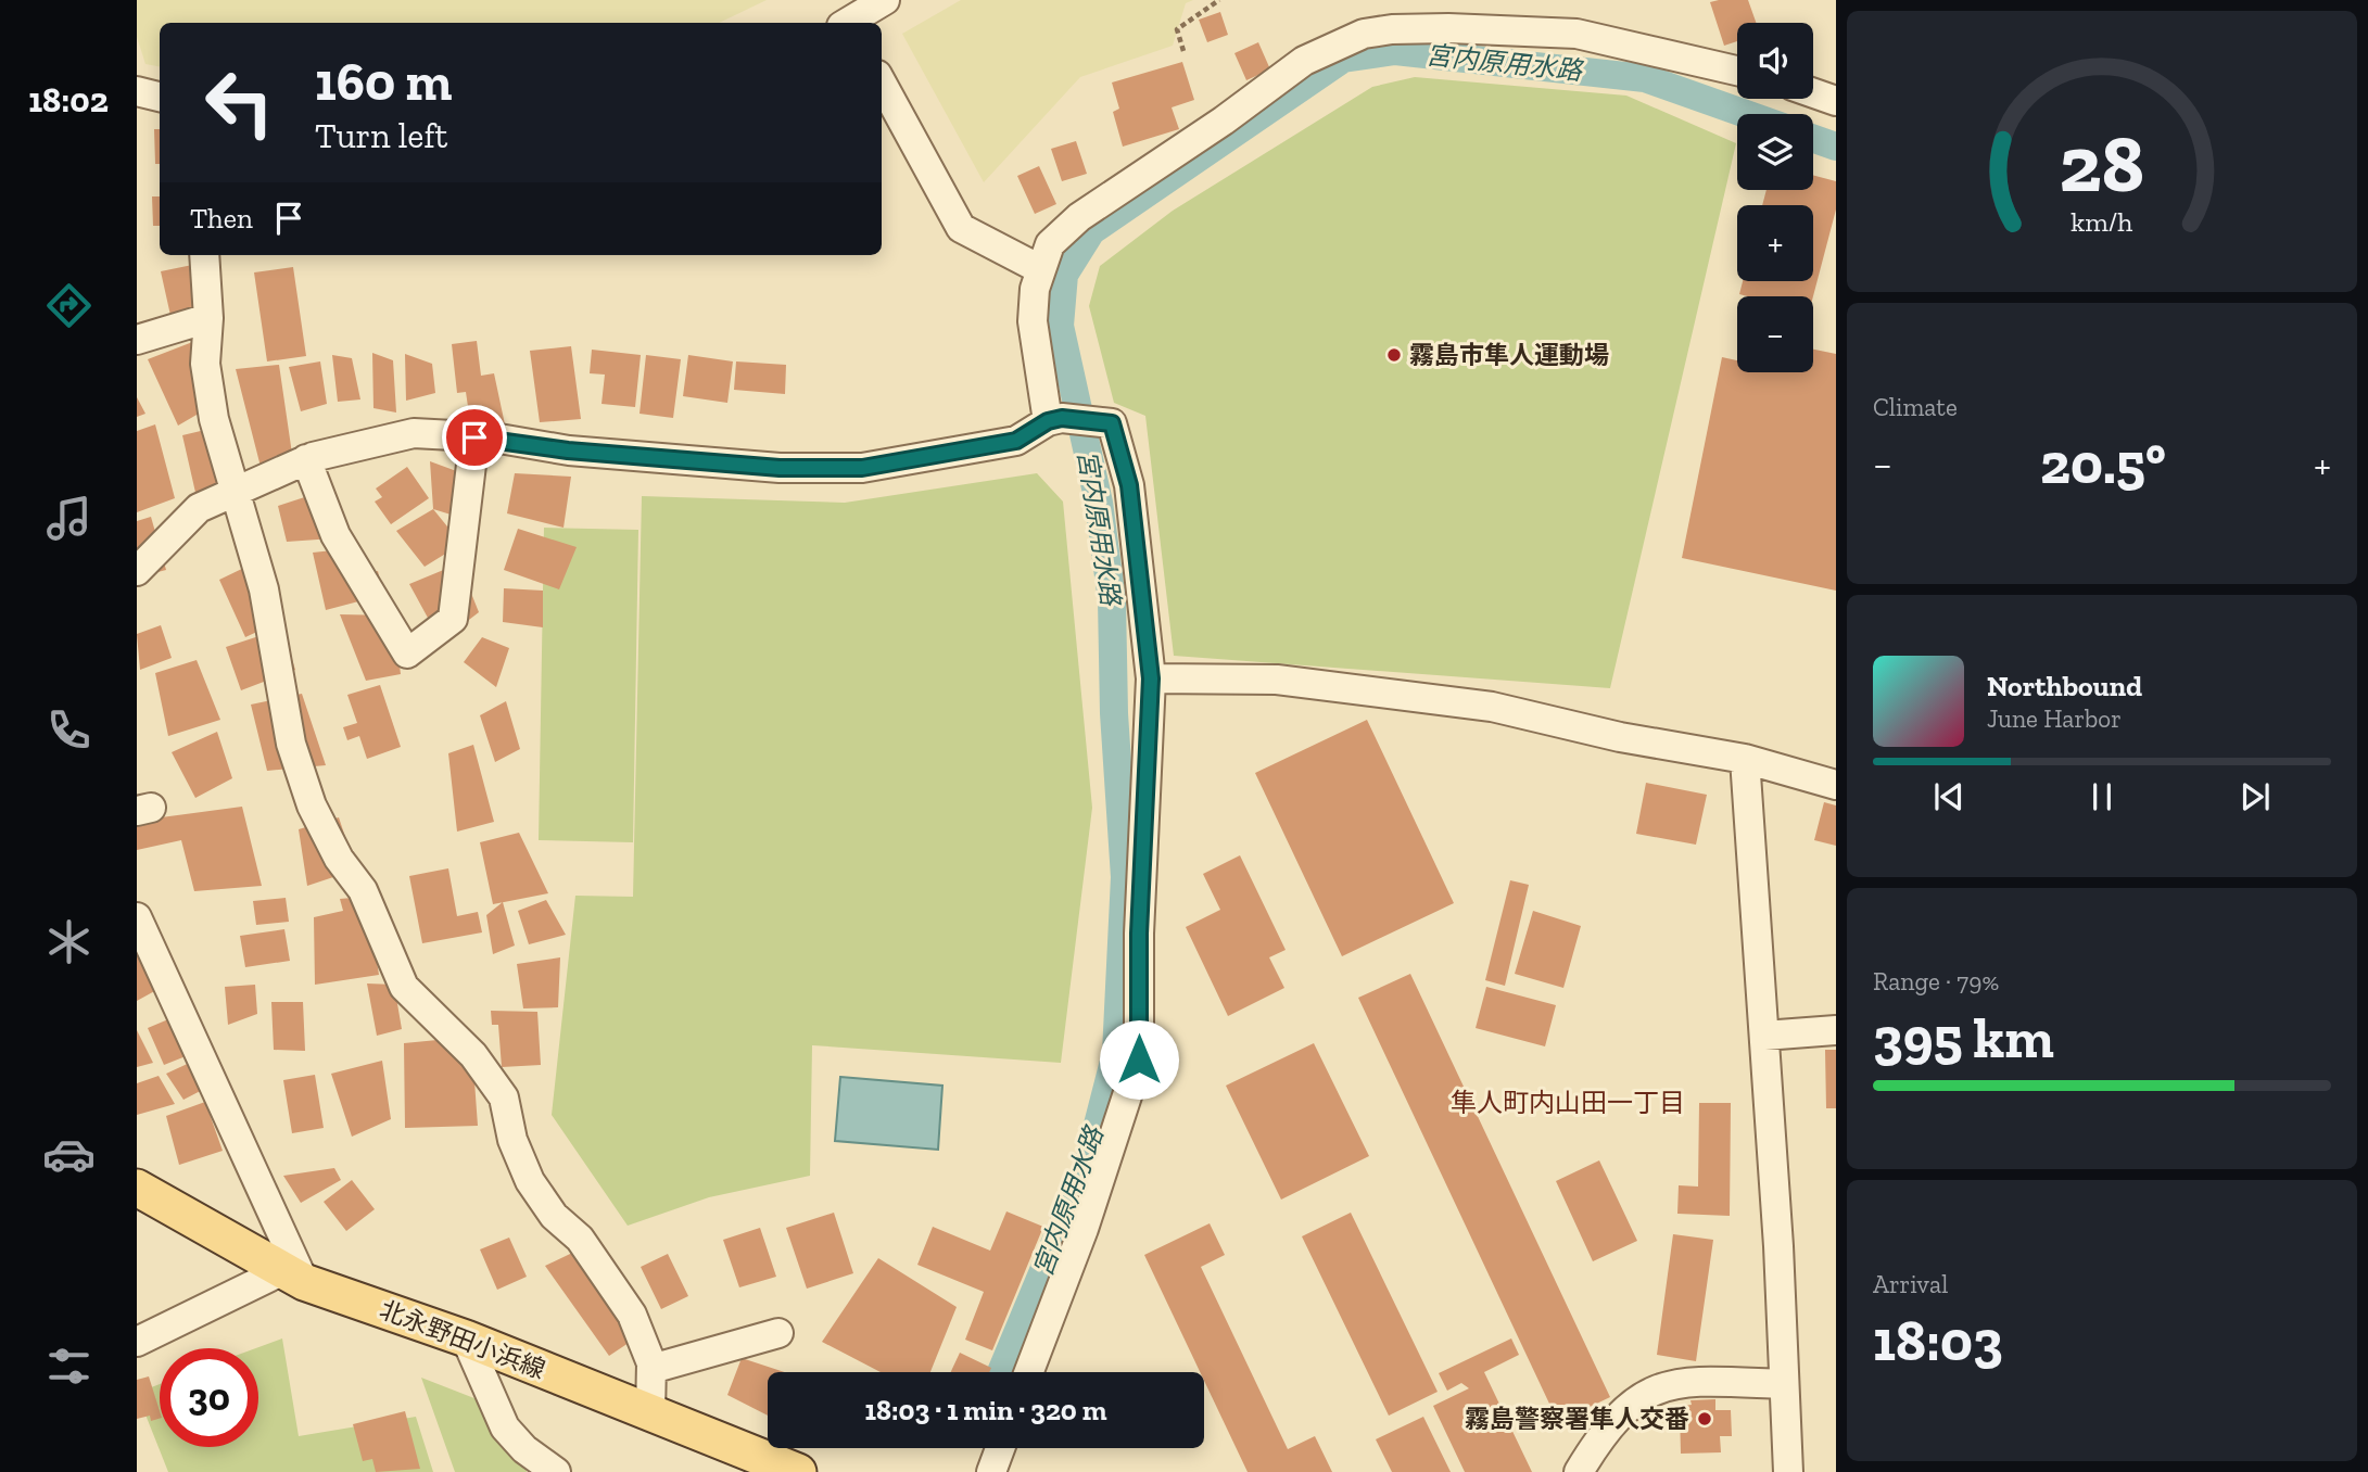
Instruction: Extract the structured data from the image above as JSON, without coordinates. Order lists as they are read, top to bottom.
{
  "streets": {
    "main road": ["北永野田小浜線"]
  },
  "districts": ["隼人町内山田一丁目"],
  "water": ["宮内原用水路"],
  "places": ["霧島市隼人運動場", "霧島警察署隼人交番"],
  "page": {
    "tabs": "18:02",
    "map_buttons": ["+", "−"],
    "turn": ["160 m", "Turn left"],
    "then": "Then",
    "tile": [
      "Climate",
      ["Range · 79%", "395 km"],
      ["Arrival", "18:03"]
    ],
    "heat": ["−", "20.5°", "+"],
    "song": ["Northbound", "June Harbor"],
    "limit": "30",
    "trip": "18:03 · 1 min · 320 m",
    "gauge": ["28", "km/h"]
  }
}
